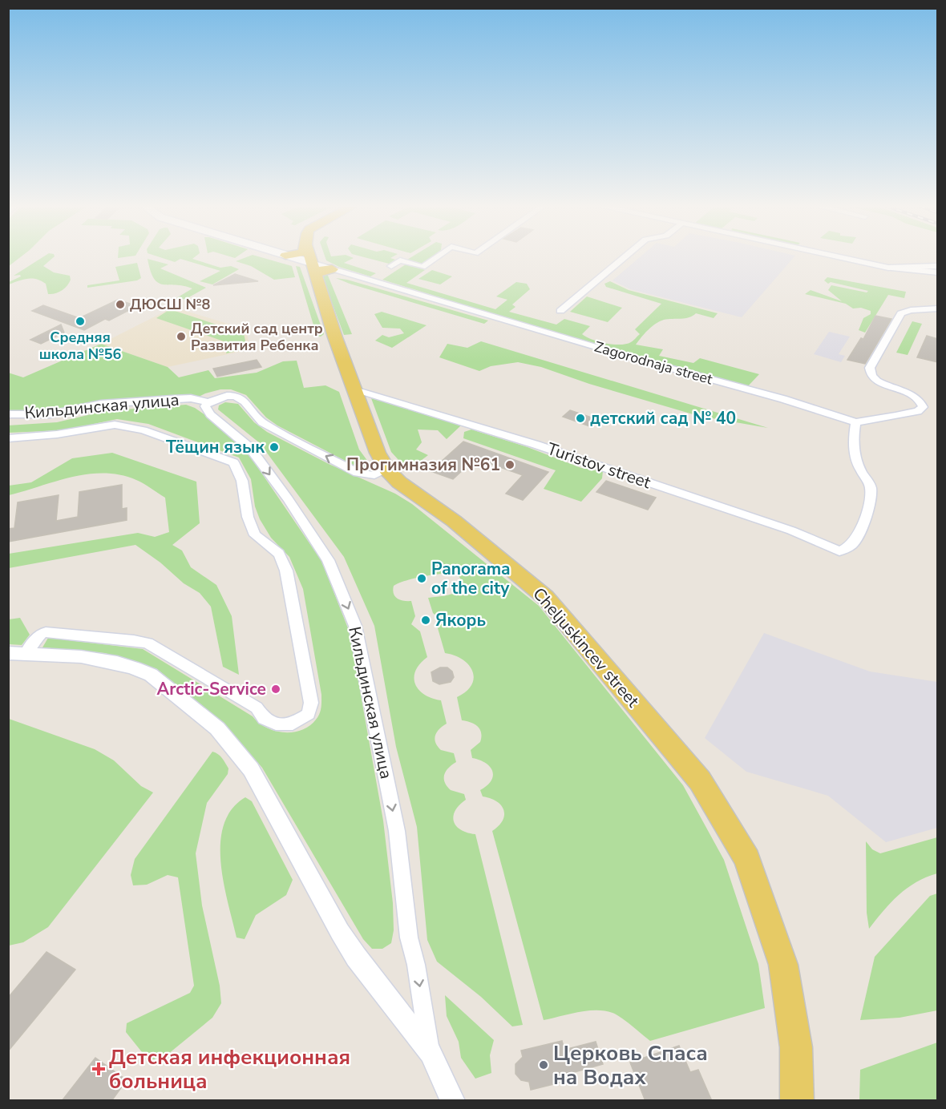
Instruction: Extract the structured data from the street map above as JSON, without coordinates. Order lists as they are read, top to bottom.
{
  "streets": {
    "main road": ["Cheljuskincev street"],
    "street": ["Zagorodnaja street", "Кильдинская улица", "Turistov street"]
  },
  "crossings": [
    ["Zagorodnaja street", "Turistov street"],
    ["Turistov street", "Cheljuskincev street"]
  ],
  "one_way": ["Кильдинская улица"],
  "places": {
    "other": [
      "ДЮСШ №8",
      "Средняя школа №56",
      "Детский сад центр Развития Ребенка",
      "детский сад № 40",
      "Тёщин язык",
      "Прогимназия №61",
      "Panorama of the city",
      "Якорь",
      "Arctic-Service",
      "Церковь Спаса на Водах"
    ],
    "health": ["Детская инфекционная больница"]
  }
}
